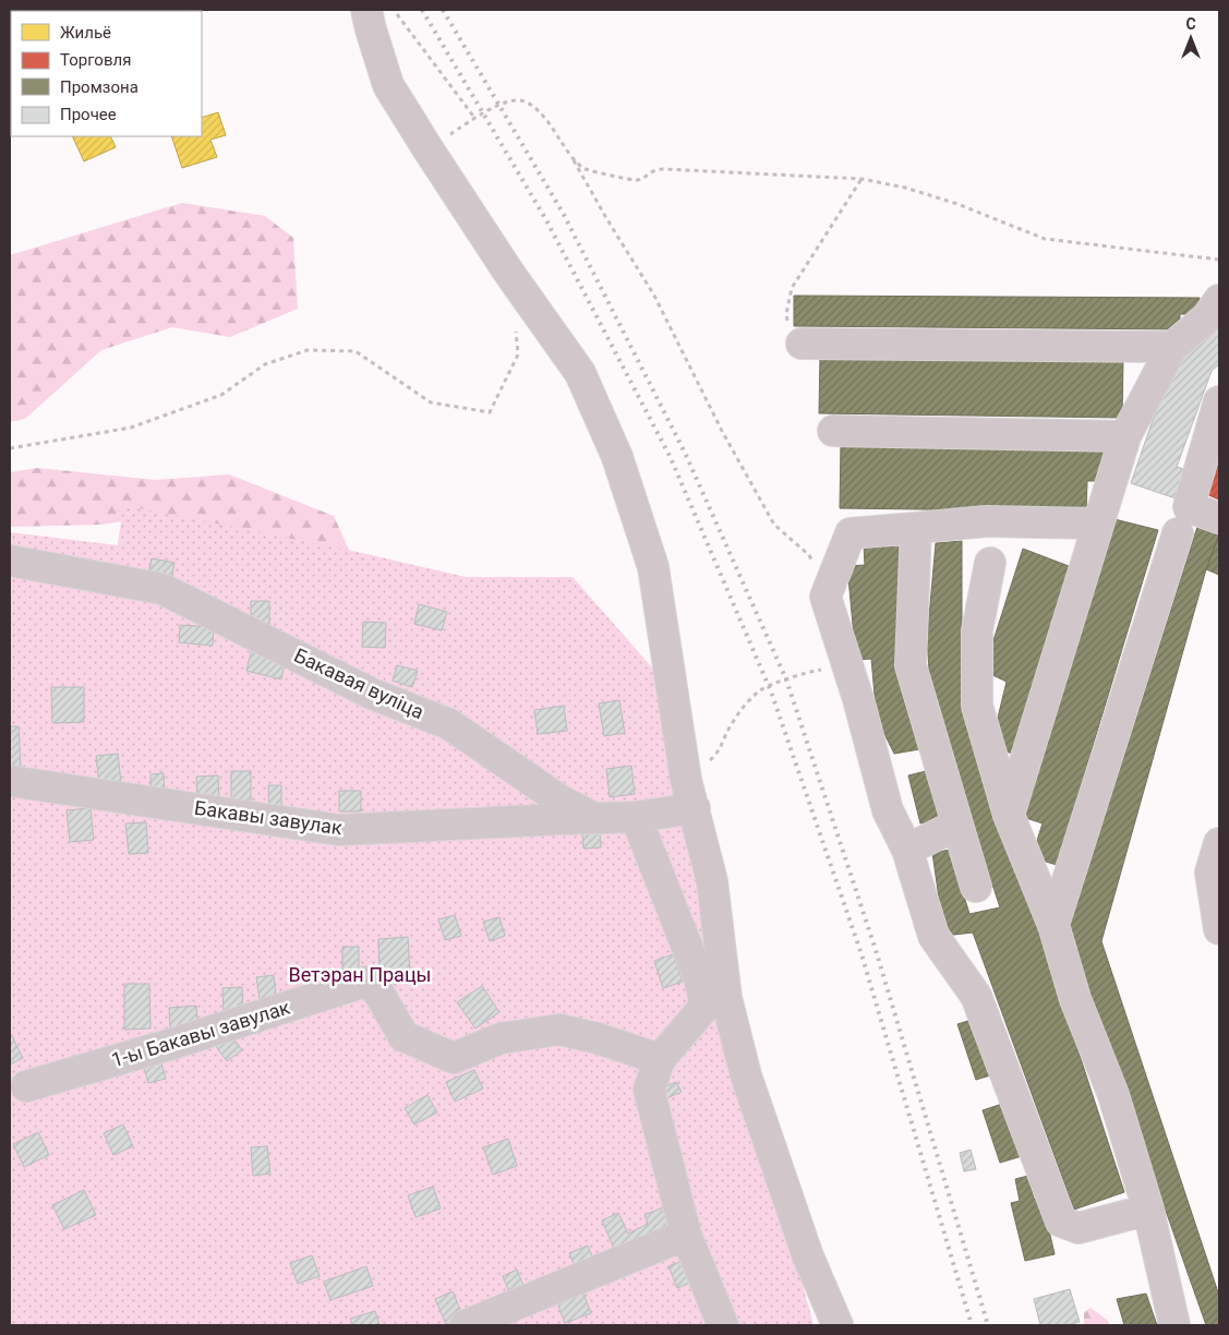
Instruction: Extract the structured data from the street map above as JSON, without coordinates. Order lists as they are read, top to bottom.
{
  "streets": {
    "street": ["Бакавая вуліца", "Бакавы завулак", "1-ы Бакавы завулак"]
  },
  "crossings": [
    ["Бакавая вуліца", "Бакавы завулак"]
  ],
  "parks": ["Ветэран Працы"],
  "legend": [
    "Жильё",
    "Торговля",
    "Промзона",
    "Прочее"
  ],
  "north": "top"
}
